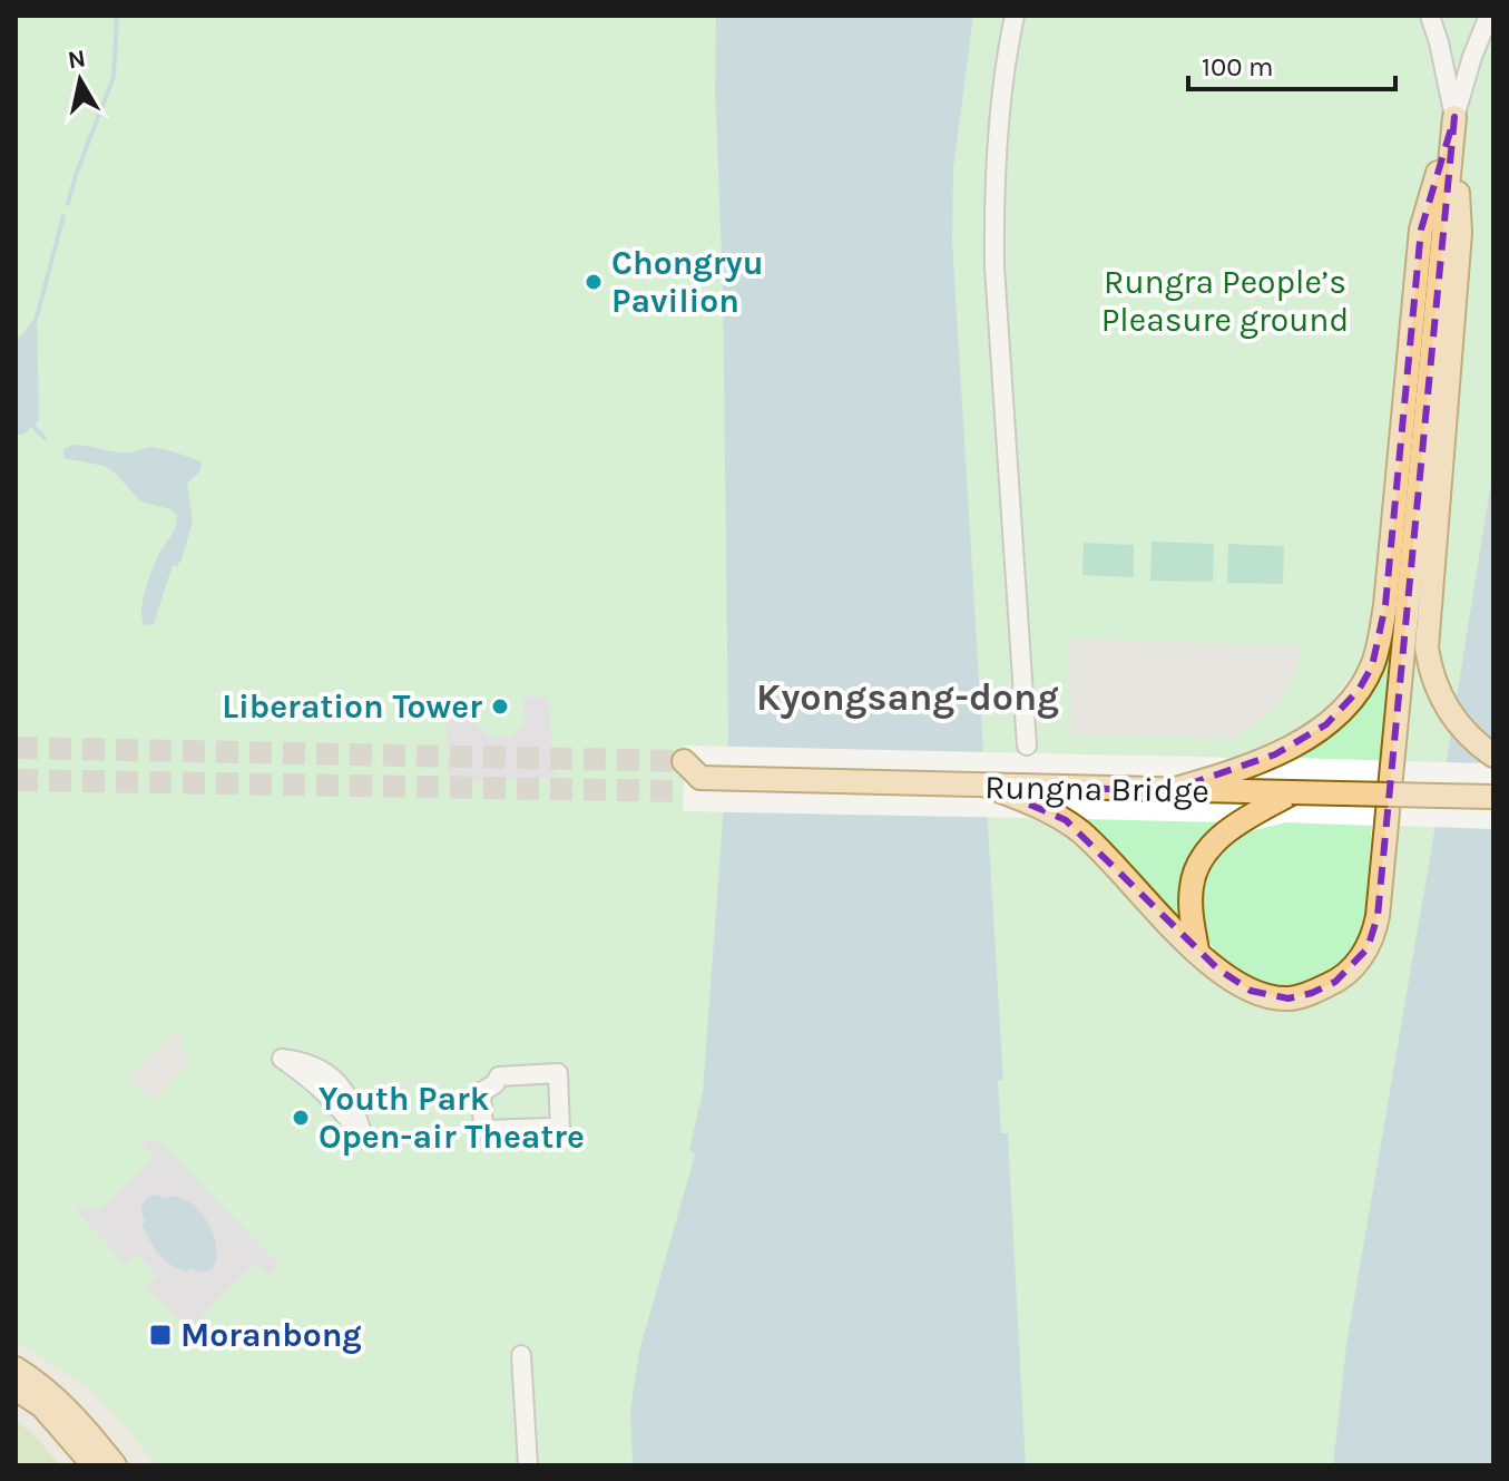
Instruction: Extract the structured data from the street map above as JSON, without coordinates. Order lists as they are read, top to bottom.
{
  "streets": {
    "main road": ["Rungna Bridge"]
  },
  "districts": ["Kyongsang-dong"],
  "parks": ["Rungra People’s Pleasure ground"],
  "places": {
    "other": ["Chongryu Pavilion", "Liberation Tower", "Youth Park Open-air Theatre"],
    "transit": ["Moranbong"]
  },
  "scale_bar": "100 m",
  "north": "top"
}
